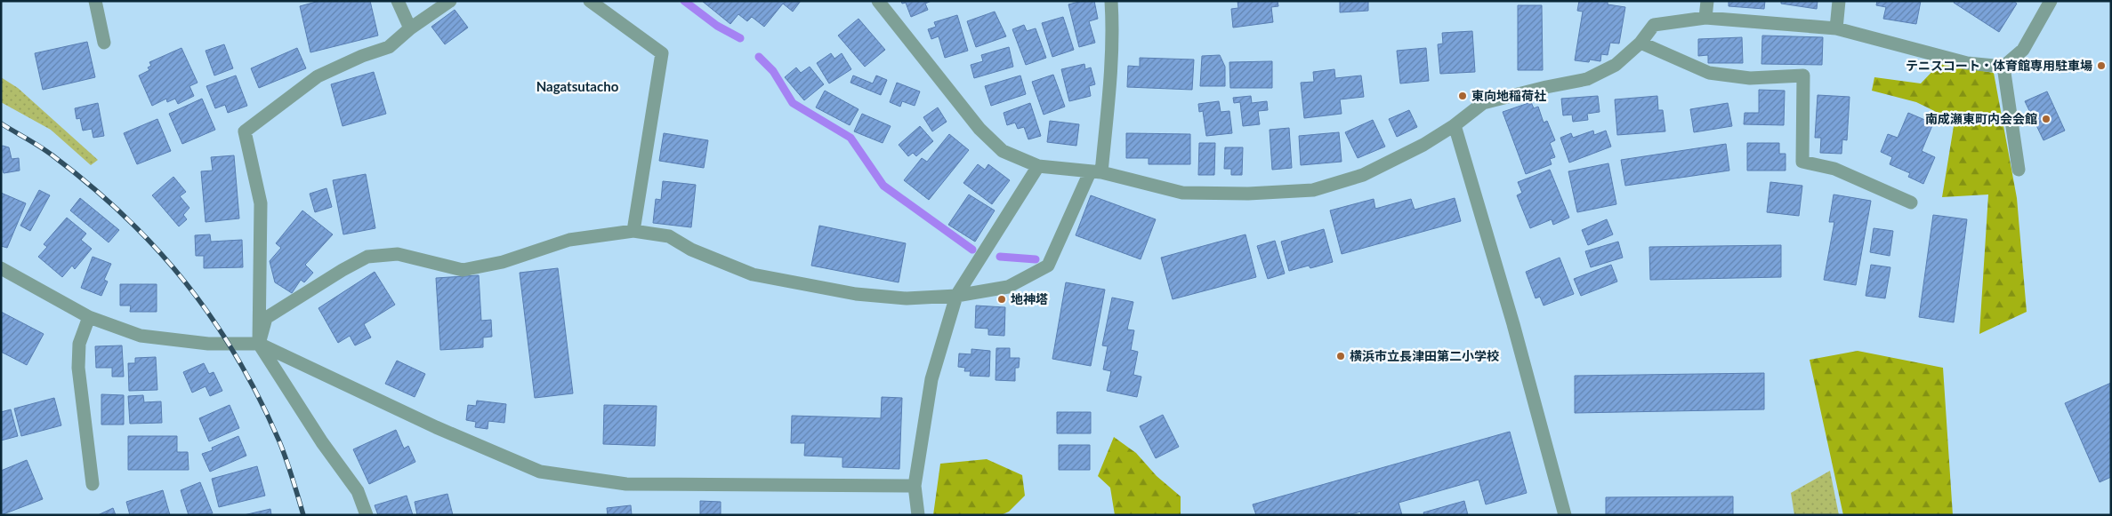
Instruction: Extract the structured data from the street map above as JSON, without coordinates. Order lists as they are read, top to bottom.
{
  "districts": ["Nagatsutacho"],
  "places": [
    "テニスコート・体育館専用駐車場",
    "東向地稲荷社",
    "南成瀬東町内会会館",
    "地神塔",
    "横浜市立長津田第二小学校"
  ]
}
